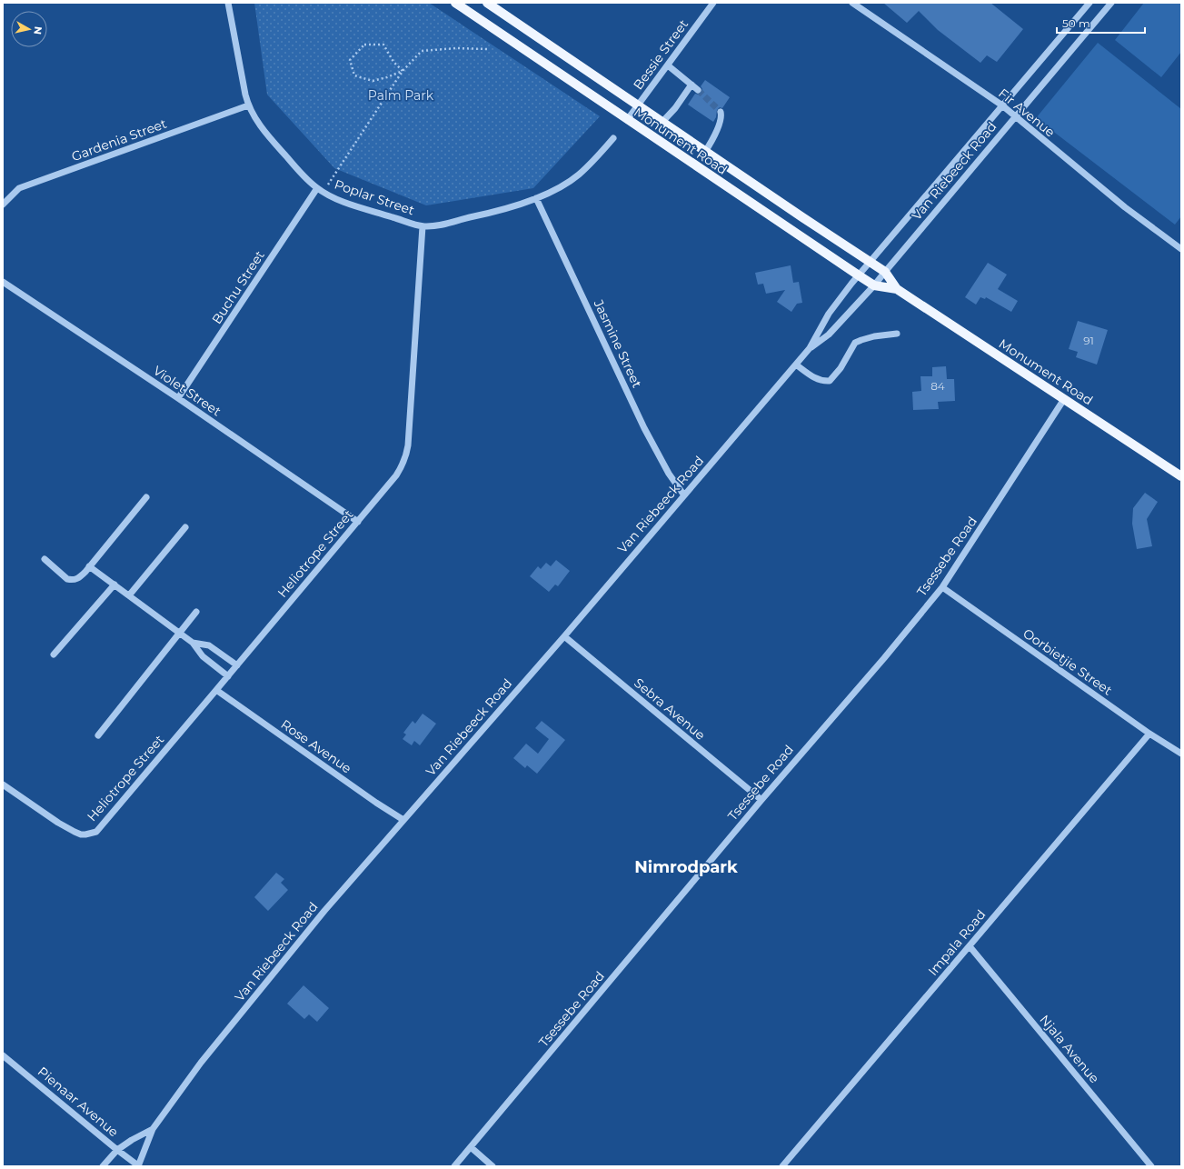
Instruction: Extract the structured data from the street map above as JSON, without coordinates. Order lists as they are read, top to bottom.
{
  "streets": {
    "main road": ["Monument Road"],
    "street": [
      "Bessie Street",
      "Fir Avenue",
      "Gardenia Street",
      "Van Riebeeck Road",
      "Poplar Street",
      "Buchu Street",
      "Jasmine Street",
      "Violet Street",
      "Heliotrope Street",
      "Tsessebe Road",
      "Oorbietjie Street",
      "Sebra Avenue",
      "Rose Avenue",
      "Impala Road",
      "Njala Avenue",
      "Pienaar Avenue"
    ]
  },
  "crossings": [
    ["Bessie Street", "Monument Road"],
    ["Fir Avenue", "Van Riebeeck Road"],
    ["Gardenia Street", "Poplar Street"],
    ["Monument Road", "Van Riebeeck Road"],
    ["Monument Road", "Tsessebe Road"],
    ["Van Riebeeck Road", "Jasmine Street"],
    ["Van Riebeeck Road", "Sebra Avenue"],
    ["Van Riebeeck Road", "Rose Avenue"],
    ["Van Riebeeck Road", "Pienaar Avenue"],
    ["Poplar Street", "Buchu Street"],
    ["Poplar Street", "Jasmine Street"],
    ["Poplar Street", "Heliotrope Street"],
    ["Buchu Street", "Violet Street"],
    ["Violet Street", "Heliotrope Street"],
    ["Heliotrope Street", "Rose Avenue"],
    ["Tsessebe Road", "Oorbietjie Street"],
    ["Tsessebe Road", "Sebra Avenue"],
    ["Oorbietjie Street", "Impala Road"],
    ["Impala Road", "Njala Avenue"]
  ],
  "districts": ["Nimrodpark"],
  "parks": ["Palm Park"],
  "house_numbers": ["91", "84"],
  "scale_bar": "50 m",
  "north": "right"
}
